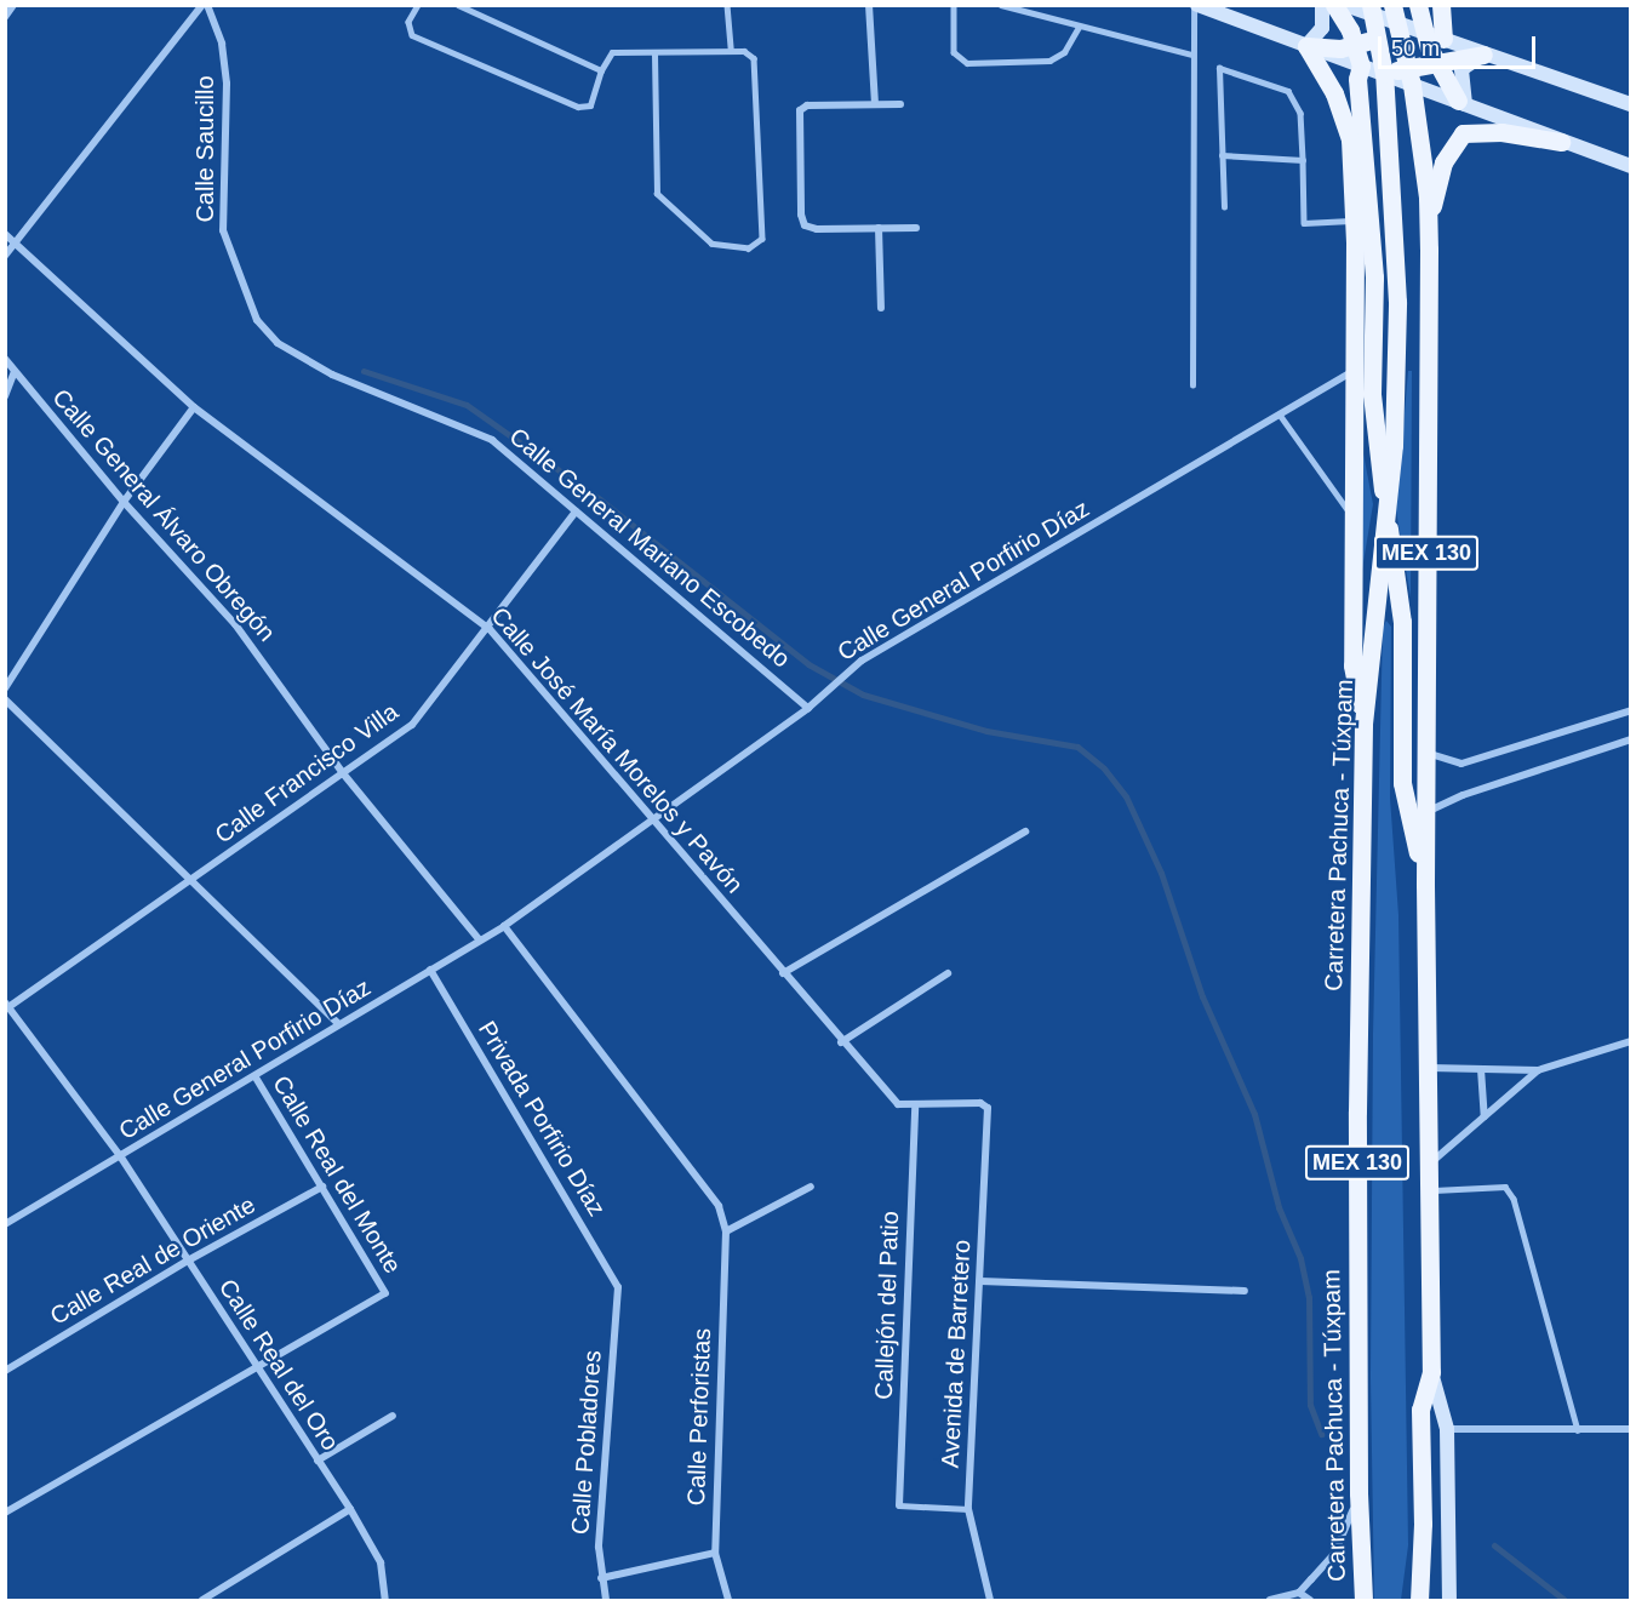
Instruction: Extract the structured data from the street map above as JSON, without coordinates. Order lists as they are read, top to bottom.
{
  "streets": {
    "main road": ["MEX 130", "Carretera Pachuca - Túxpam"],
    "street": [
      "Calle Saucillo",
      "Calle General Álvaro Obregón",
      "Calle General Mariano Escobedo",
      "Calle General Porfirio Díaz",
      "Calle José María Morelos y Pavón",
      "Calle Francisco Villa",
      "Privada Porfirio Díaz",
      "Calle Real del Monte",
      "Calle Real de Oriente",
      "Callejón del Patio",
      "Avenida de Barretero",
      "Calle Real del Oro",
      "Calle Perforistas",
      "Calle Pobladores"
    ]
  },
  "crossings": [
    ["Calle Saucillo", "Calle General Mariano Escobedo"],
    ["Calle General Álvaro Obregón", "Calle General Porfirio Díaz"],
    ["Calle General Álvaro Obregón", "Calle Francisco Villa"],
    ["Calle General Mariano Escobedo", "Calle General Porfirio Díaz"],
    ["Calle General Mariano Escobedo", "Calle Francisco Villa"],
    ["MEX 130", "Carretera Pachuca - Túxpam"],
    ["Calle General Porfirio Díaz", "Calle José María Morelos y Pavón"],
    ["Calle General Porfirio Díaz", "Privada Porfirio Díaz"],
    ["Calle General Porfirio Díaz", "Calle Real del Monte"],
    ["Calle General Porfirio Díaz", "Calle Real del Oro"],
    ["Calle José María Morelos y Pavón", "Calle Francisco Villa"],
    ["Calle José María Morelos y Pavón", "Callejón del Patio"],
    ["Calle José María Morelos y Pavón", "Avenida de Barretero"],
    ["Calle Francisco Villa", "Calle Real del Oro"],
    ["Privada Porfirio Díaz", "Calle Pobladores"],
    ["Calle Real del Monte", "Calle Real de Oriente"],
    ["Calle Real del Monte", "Calle Real del Oro"],
    ["Calle Real de Oriente", "Calle Real del Oro"],
    ["Callejón del Patio", "Avenida de Barretero"]
  ],
  "scale_bar": "50 m"
}
